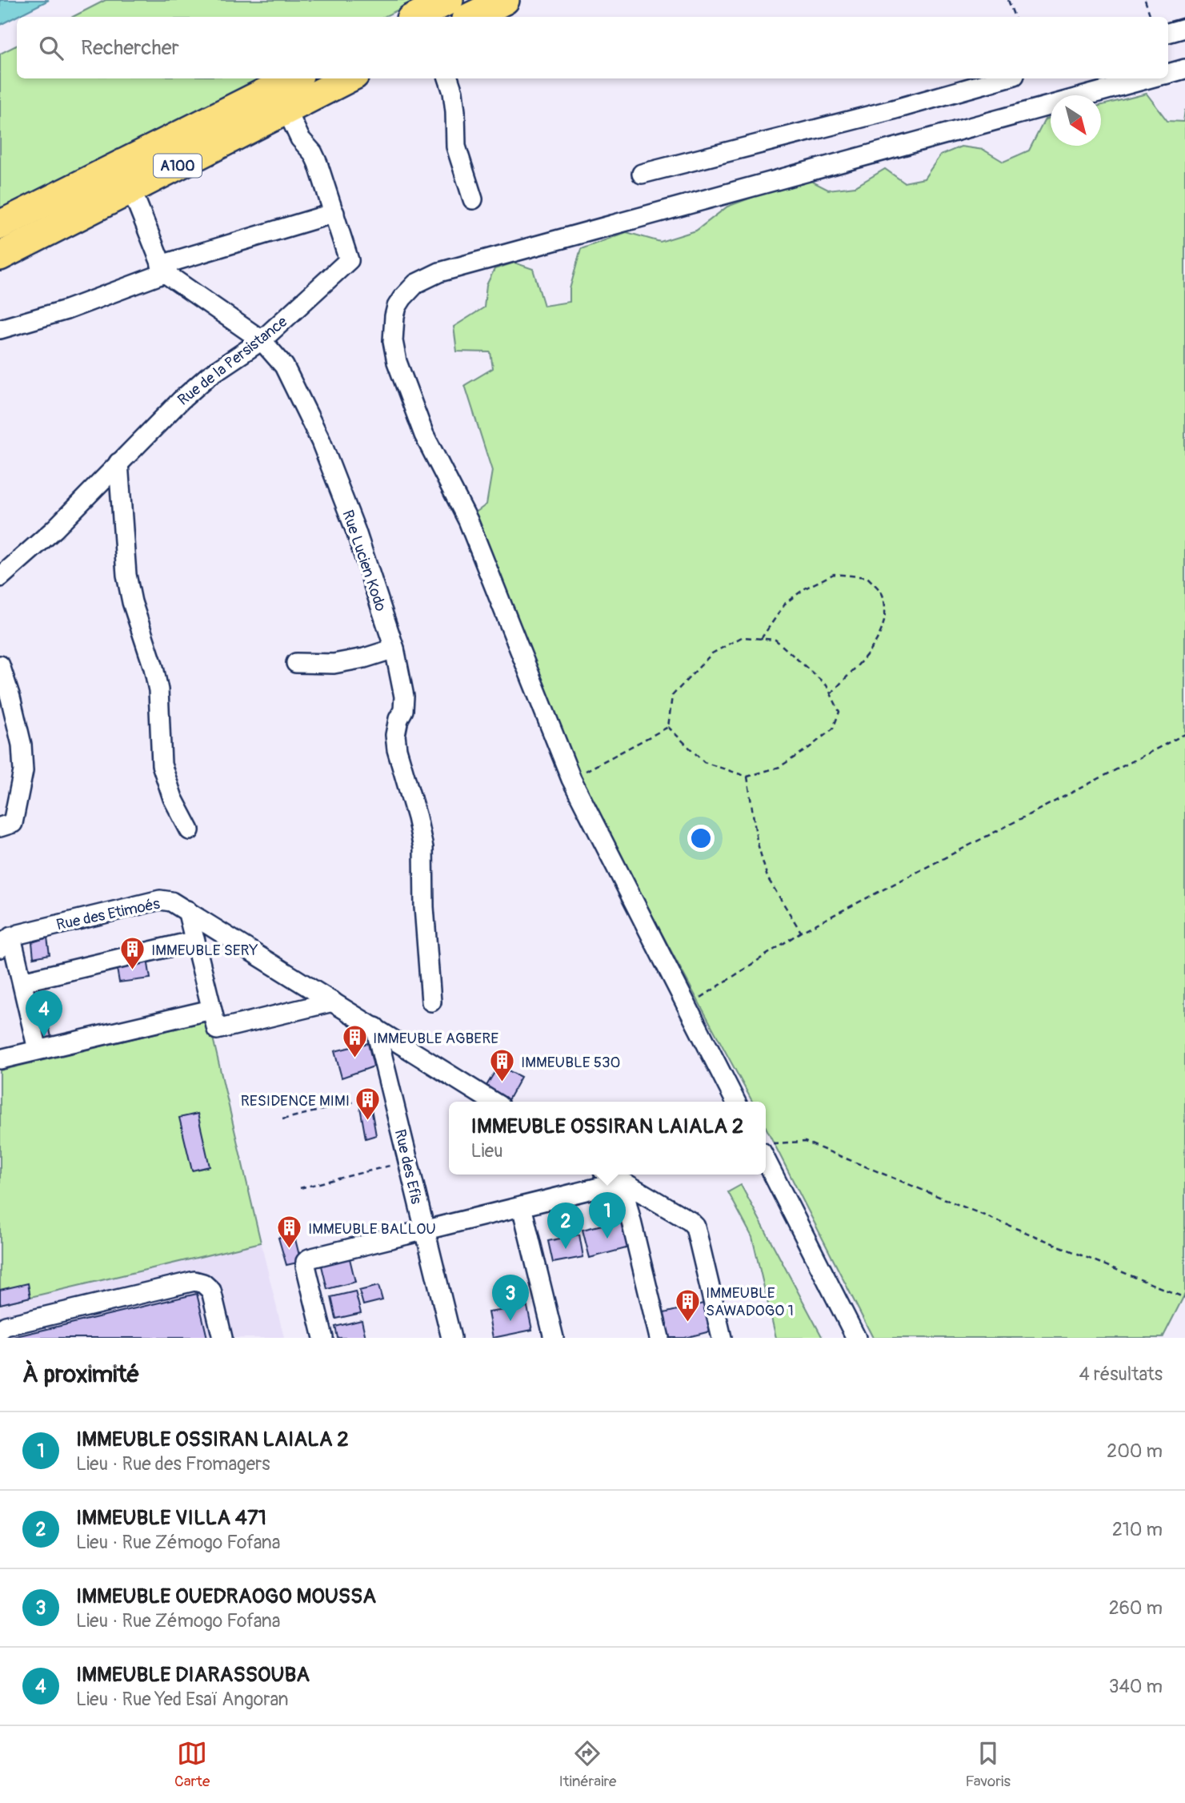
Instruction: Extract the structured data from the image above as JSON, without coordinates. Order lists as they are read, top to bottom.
{
  "streets": {
    "highway": ["A100"],
    "street": [
      "Rue de la Persistance",
      "Rue Lucien Kodo",
      "Rue des Etimoés",
      "Rue des Efis"
    ]
  },
  "crossings": [
    ["A100", "Rue de la Persistance"],
    ["Rue de la Persistance", "Rue Lucien Kodo"],
    ["Rue des Etimoés", "Rue des Efis"]
  ],
  "places": {
    "building": [
      "IMMEUBLE SERY",
      "IMMEUBLE AGBERE",
      "IMMEUBLE 530",
      "RESIDENCE MIMI",
      "IMMEUBLE BALLOU",
      "IMMEUBLE SAWADOGO 1"
    ]
  },
  "north": "bottom right",
  "page": {
    "search": "Rechercher",
    "pins": [
      "4",
      "1",
      "2",
      "3"
    ],
    "popup": ["IMMEUBLE OSSIRAN LAIALA 2", "Lieu"],
    "heading": ["À proximité", "4 résultats"],
    "list": [
      {
        "mark": "1",
        "name": "IMMEUBLE OSSIRAN LAIALA 2",
        "note": "Lieu · Rue des Fromagers",
        "value": "200 m"
      },
      {
        "mark": "2",
        "name": "IMMEUBLE VILLA 471",
        "note": "Lieu · Rue Zémogo Fofana",
        "value": "210 m"
      },
      {
        "mark": "3",
        "name": "IMMEUBLE OUEDRAOGO MOUSSA",
        "note": "Lieu · Rue Zémogo Fofana",
        "value": "260 m"
      },
      {
        "mark": "4",
        "name": "IMMEUBLE DIARASSOUBA",
        "note": "Lieu · Rue Yed Esaï Angoran",
        "value": "340 m"
      }
    ],
    "nav": ["Carte", "Itinéraire", "Favoris"]
  }
}
